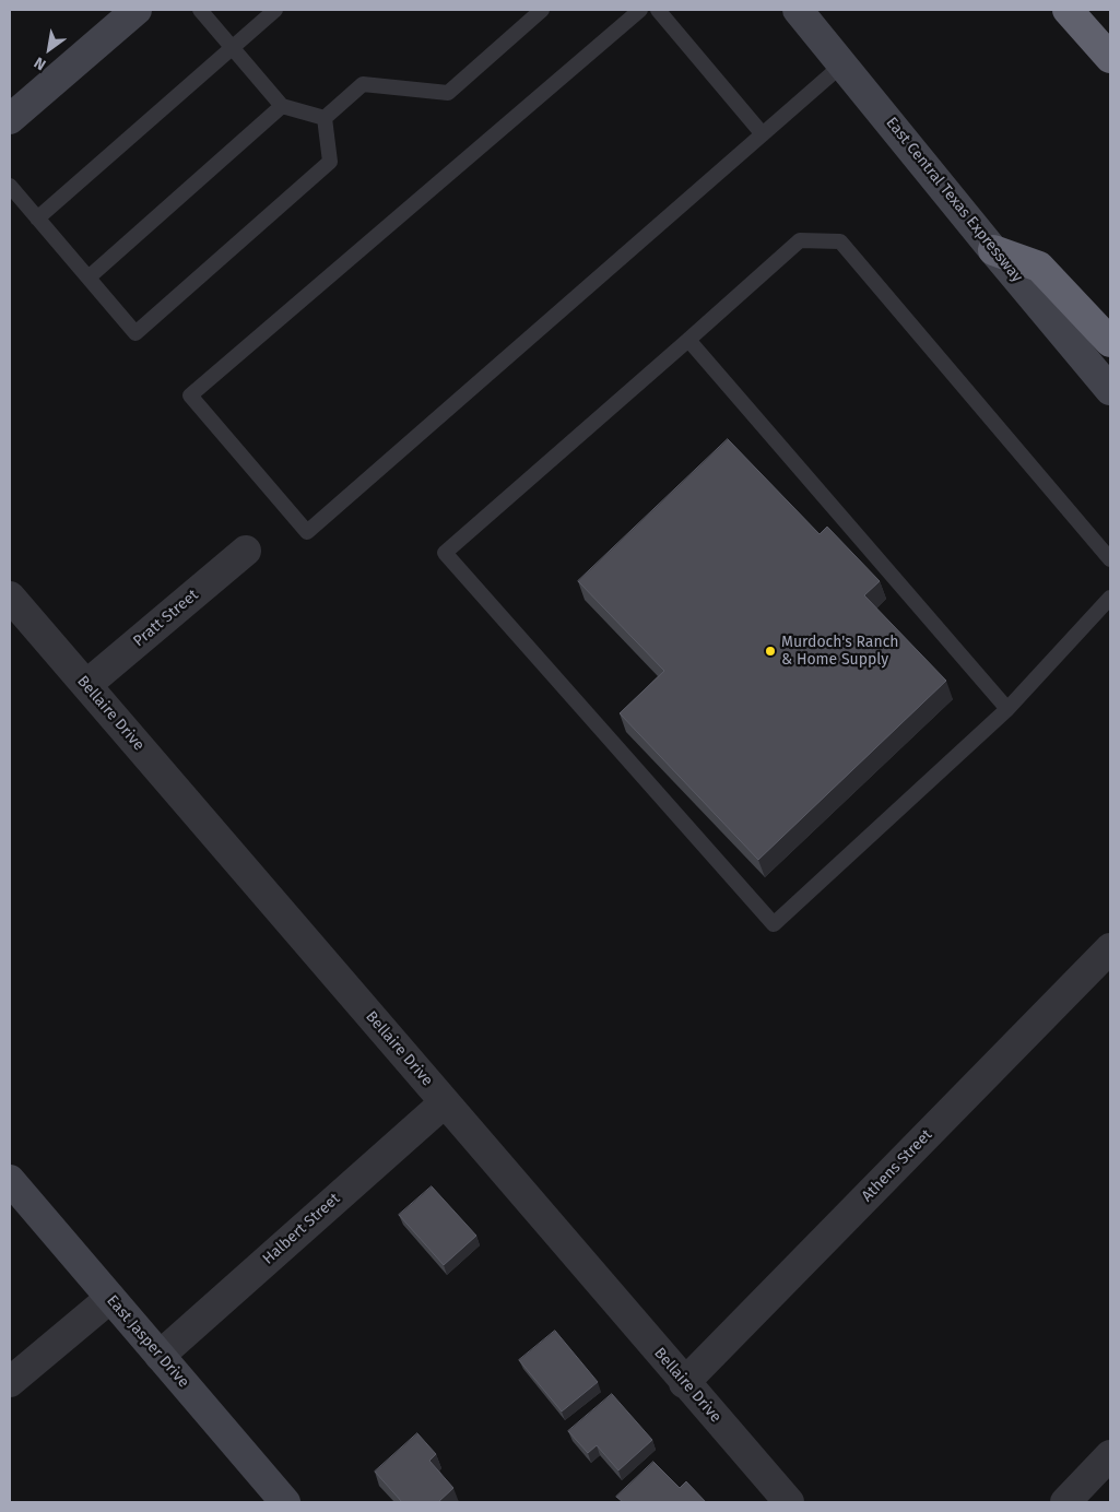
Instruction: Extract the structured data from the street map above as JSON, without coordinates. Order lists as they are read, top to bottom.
{
  "streets": {
    "street": [
      "East Central Texas Expressway",
      "Pratt Street",
      "Bellaire Drive",
      "Athens Street",
      "Halbert Street",
      "East Jasper Drive"
    ]
  },
  "crossings": [
    ["Pratt Street", "Bellaire Drive"],
    ["Bellaire Drive", "Athens Street"],
    ["Bellaire Drive", "Halbert Street"],
    ["Halbert Street", "East Jasper Drive"]
  ],
  "places": ["Murdoch's Ranch & Home Supply"],
  "north": "bottom left"
}
